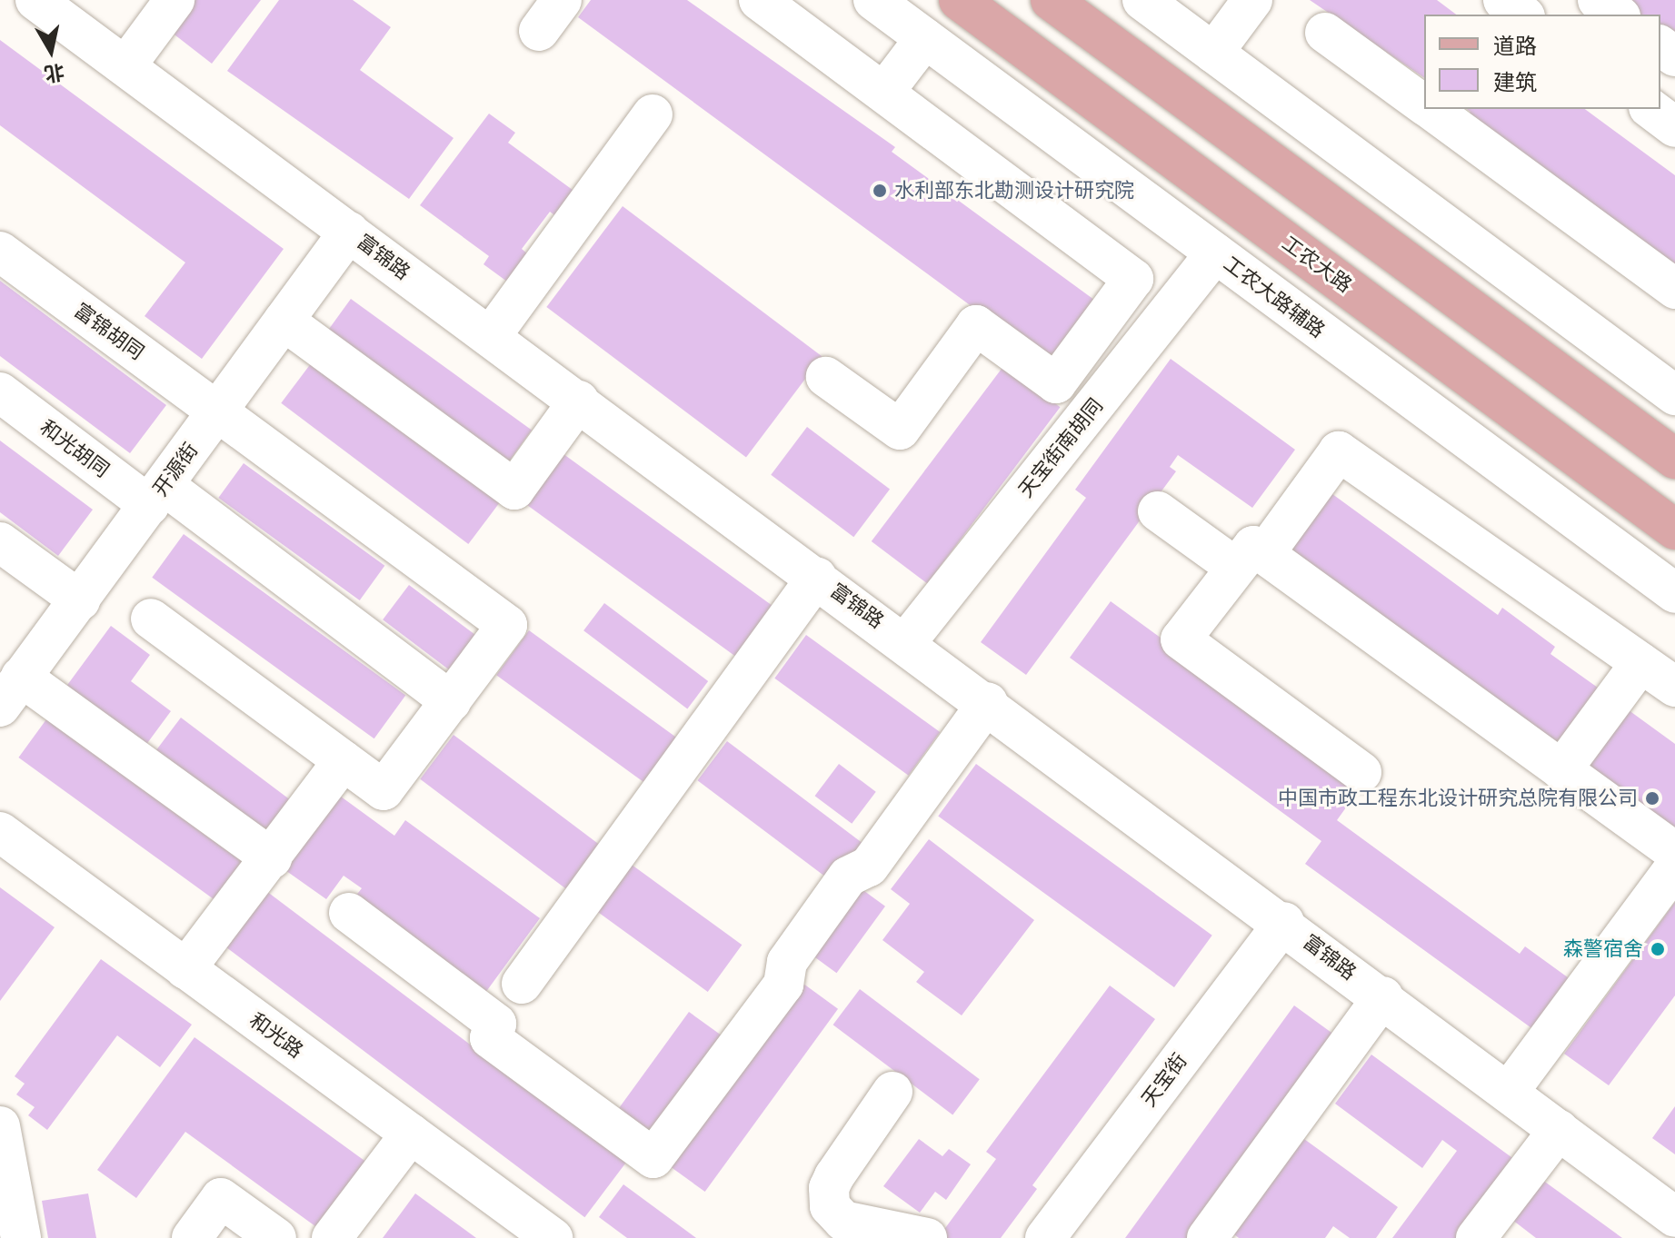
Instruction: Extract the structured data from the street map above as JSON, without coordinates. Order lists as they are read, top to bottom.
{
  "streets": {
    "main road": ["工农大路"],
    "street": [
      "富锦路",
      "工农大路辅路",
      "富锦胡同",
      "天宝街南胡同",
      "和光胡同",
      "开源街",
      "和光路",
      "天宝街"
    ]
  },
  "crossings": [
    ["富锦路", "天宝街南胡同"],
    ["富锦路", "开源街"],
    ["富锦路", "天宝街"],
    ["工农大路辅路", "天宝街南胡同"],
    ["富锦胡同", "和光胡同"],
    ["富锦胡同", "开源街"],
    ["和光胡同", "开源街"]
  ],
  "places": ["水利部东北勘测设计研究院", "中国市政工程东北设计研究总院有限公司", "森警宿舍"],
  "legend": ["道路", "建筑"],
  "north": "bottom"
}
